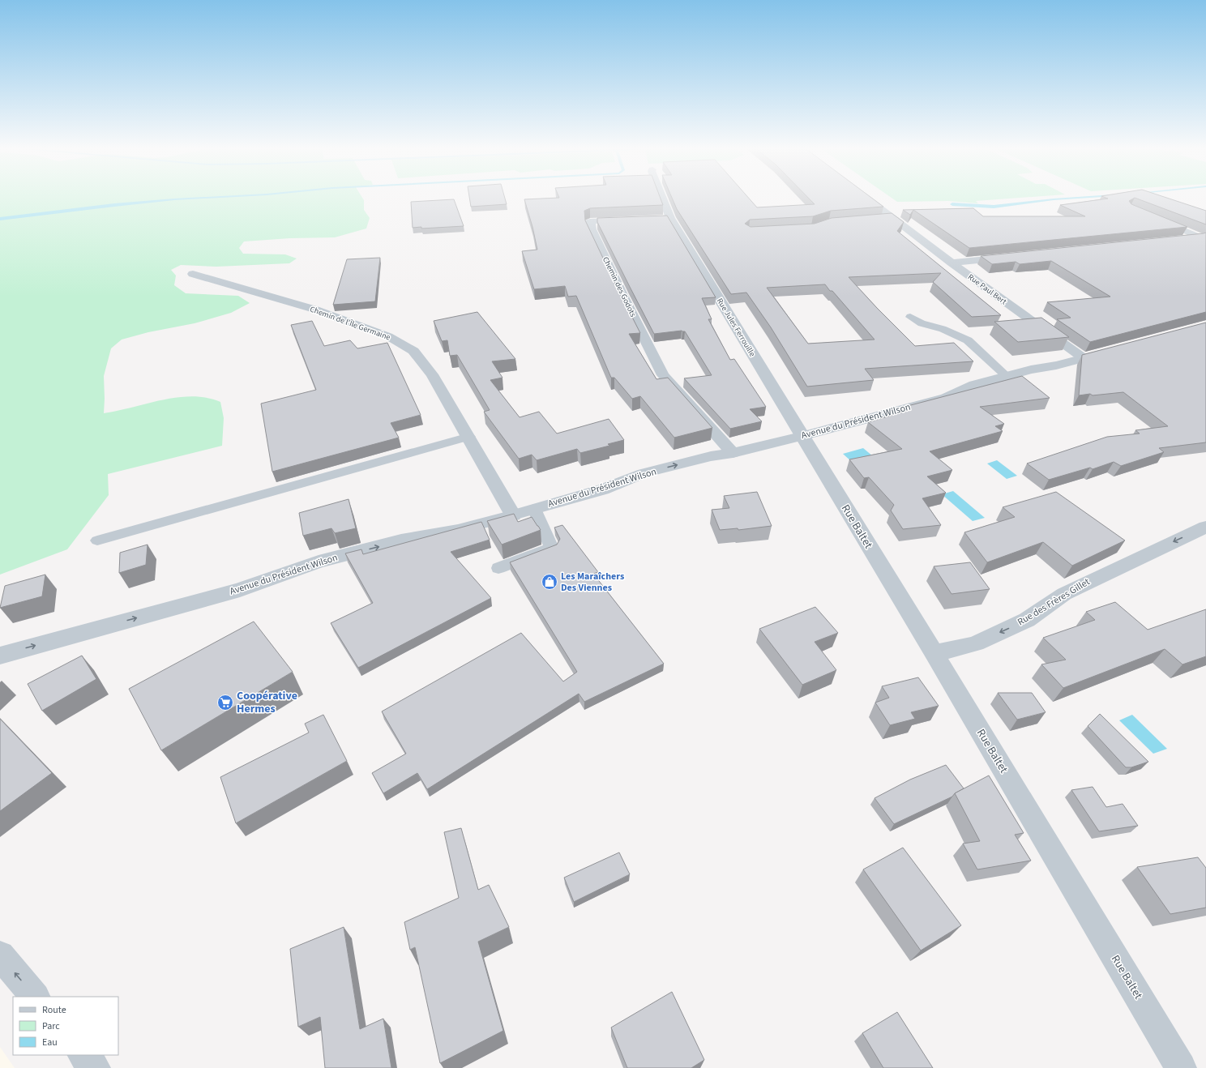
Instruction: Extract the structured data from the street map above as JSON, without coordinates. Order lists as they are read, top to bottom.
{
  "streets": {
    "street": [
      "Chemin des Godots",
      "Rue Paul Bert",
      "Chemin de l'Île Germaine",
      "Rue Jules Ferrouille",
      "Avenue du Président Wilson",
      "Rue Baltet",
      "Rue des Frères Gillet"
    ]
  },
  "crossings": [
    ["Chemin des Godots", "Avenue du Président Wilson"],
    ["Rue Paul Bert", "Avenue du Président Wilson"],
    ["Chemin de l'Île Germaine", "Avenue du Président Wilson"],
    ["Rue Jules Ferrouille", "Avenue du Président Wilson"],
    ["Rue Jules Ferrouille", "Rue Baltet"],
    ["Avenue du Président Wilson", "Rue Baltet"],
    ["Rue Baltet", "Rue des Frères Gillet"]
  ],
  "one_way": ["Avenue du Président Wilson", "Rue des Frères Gillet"],
  "places": {
    "shop": ["Les Maraîchers Des Viennes"],
    "supermarket": ["Coopérative Hermes"]
  },
  "legend": ["Route", "Parc", "Eau"]
}
